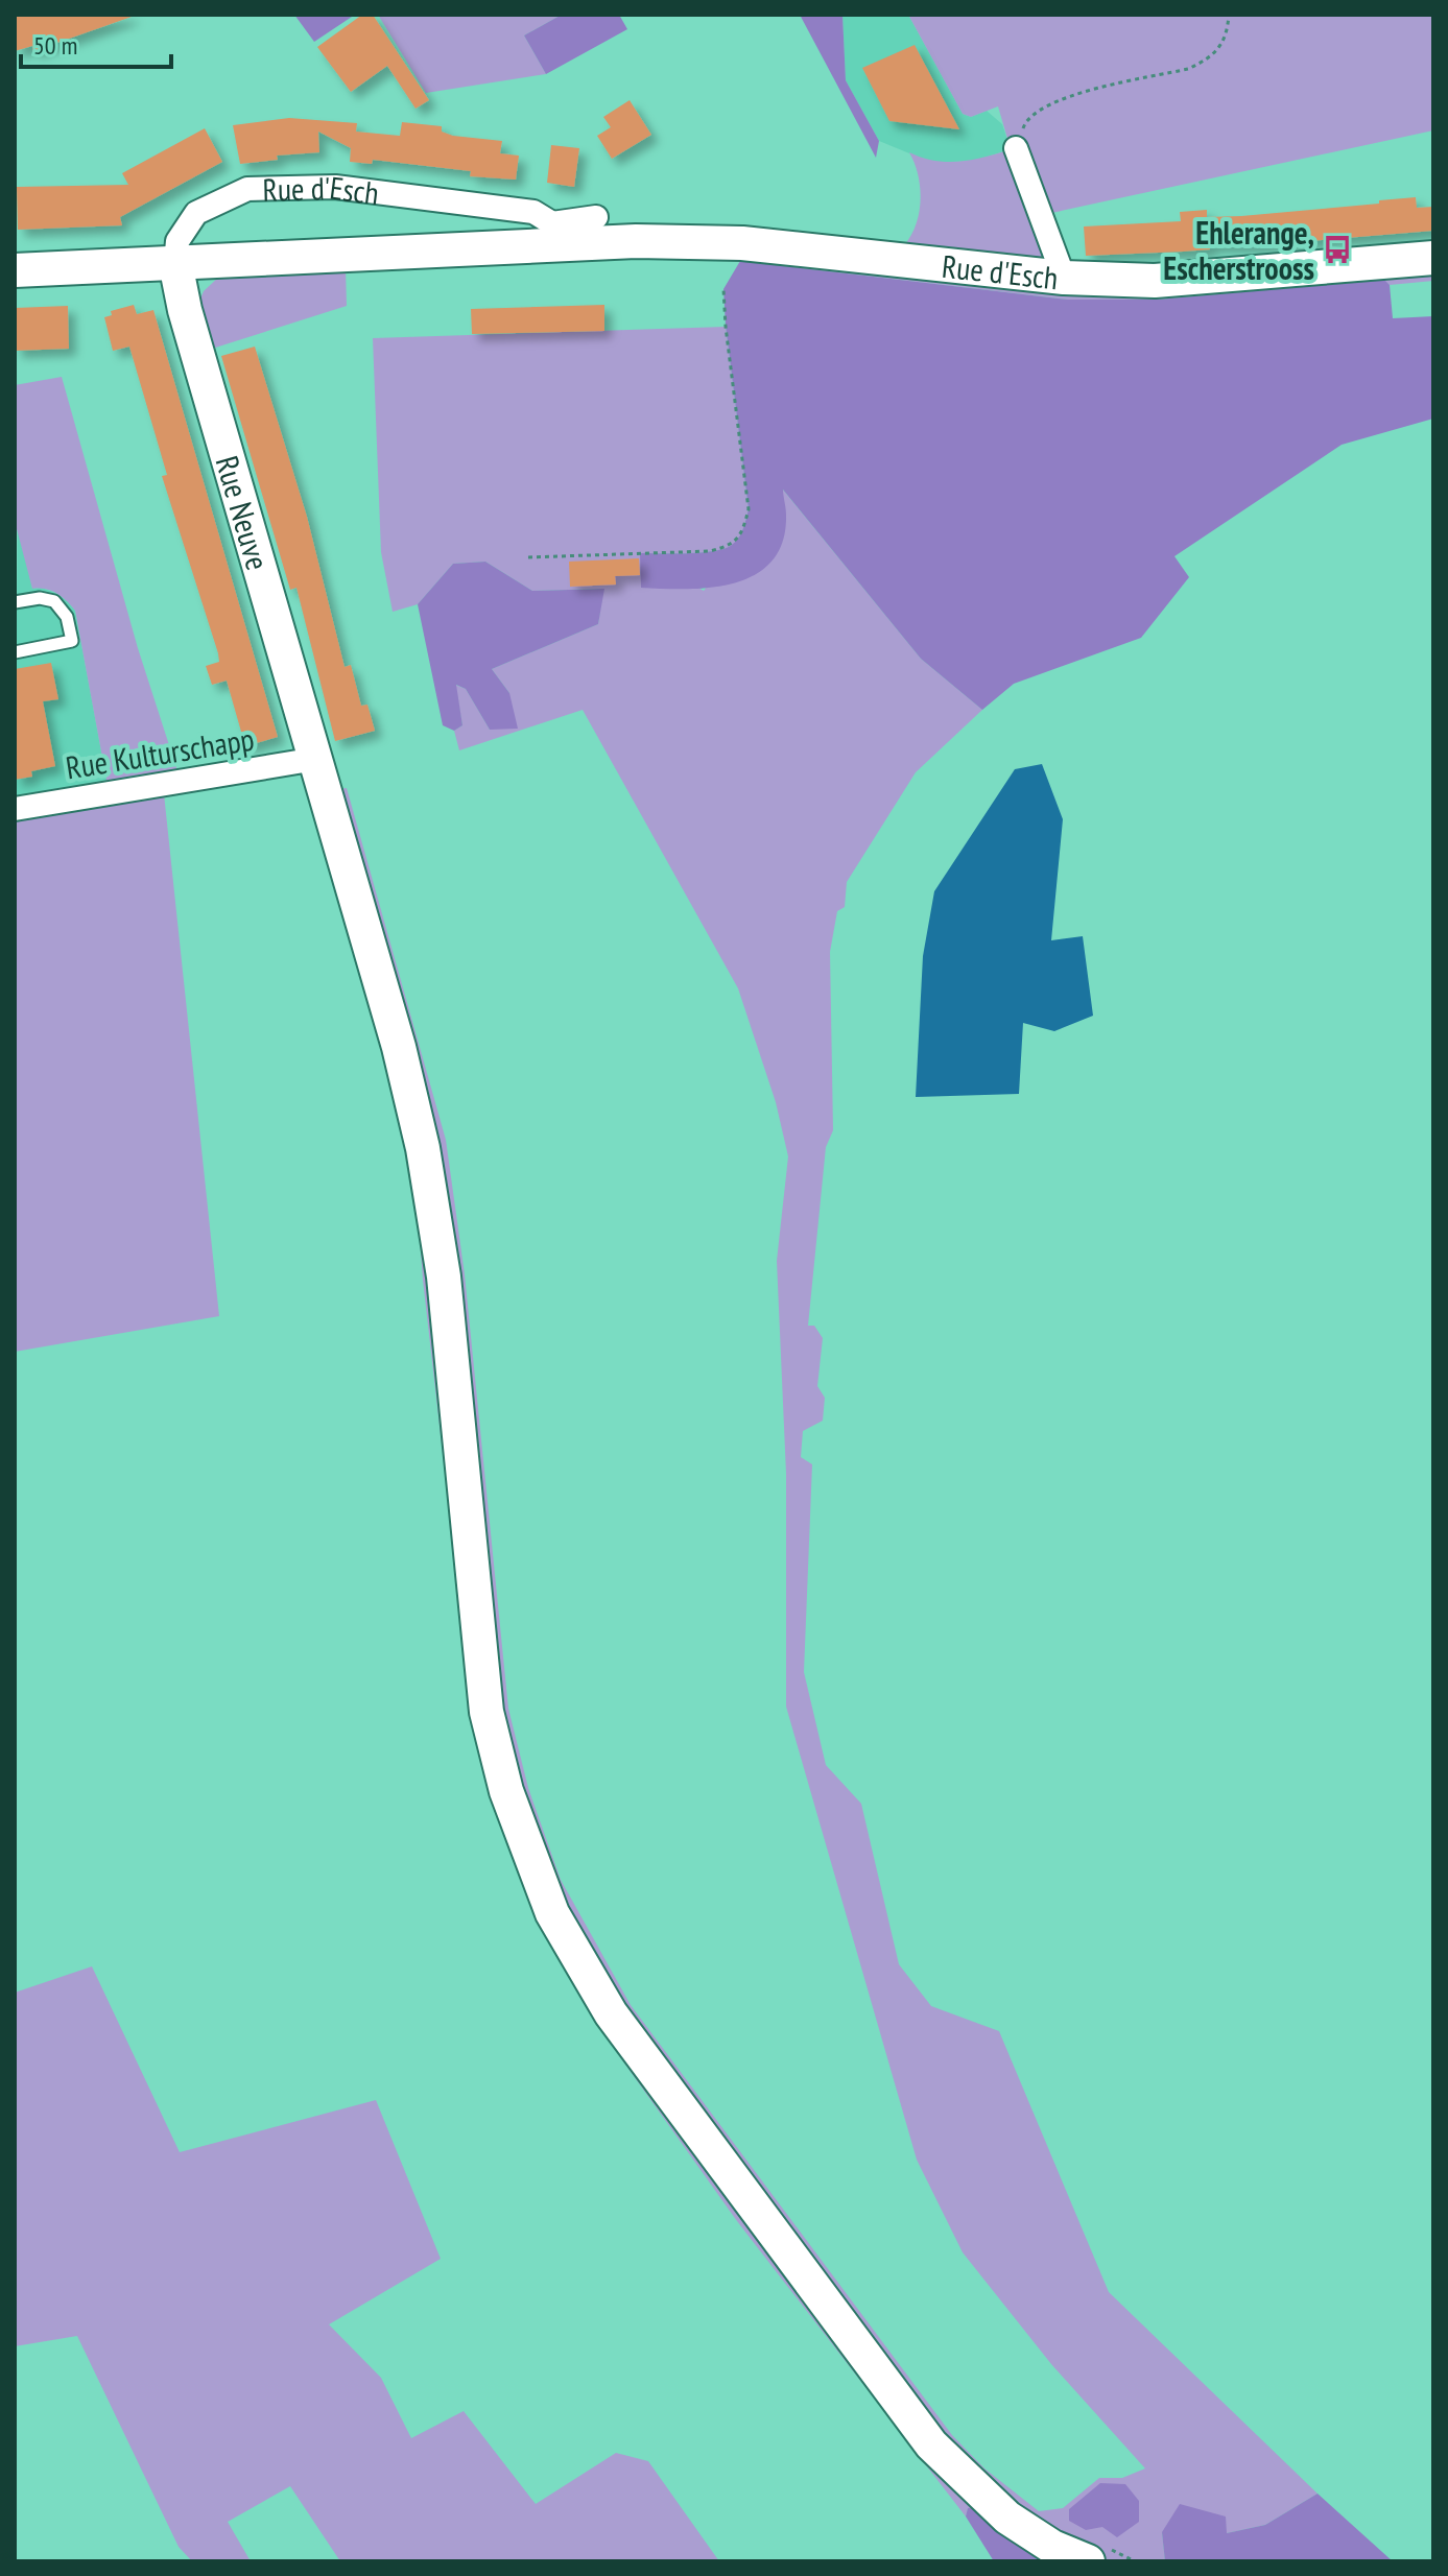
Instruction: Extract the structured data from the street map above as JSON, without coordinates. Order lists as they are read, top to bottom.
{
  "streets": {
    "street": ["Rue d'Esch", "Rue Neuve", "Rue Kulturschapp"]
  },
  "crossings": [
    ["Rue d'Esch", "Rue Neuve"],
    ["Rue Neuve", "Rue Kulturschapp"]
  ],
  "places": {
    "bus stop": ["Ehlerange, Escherstrooss"]
  },
  "scale_bar": "50 m"
}
